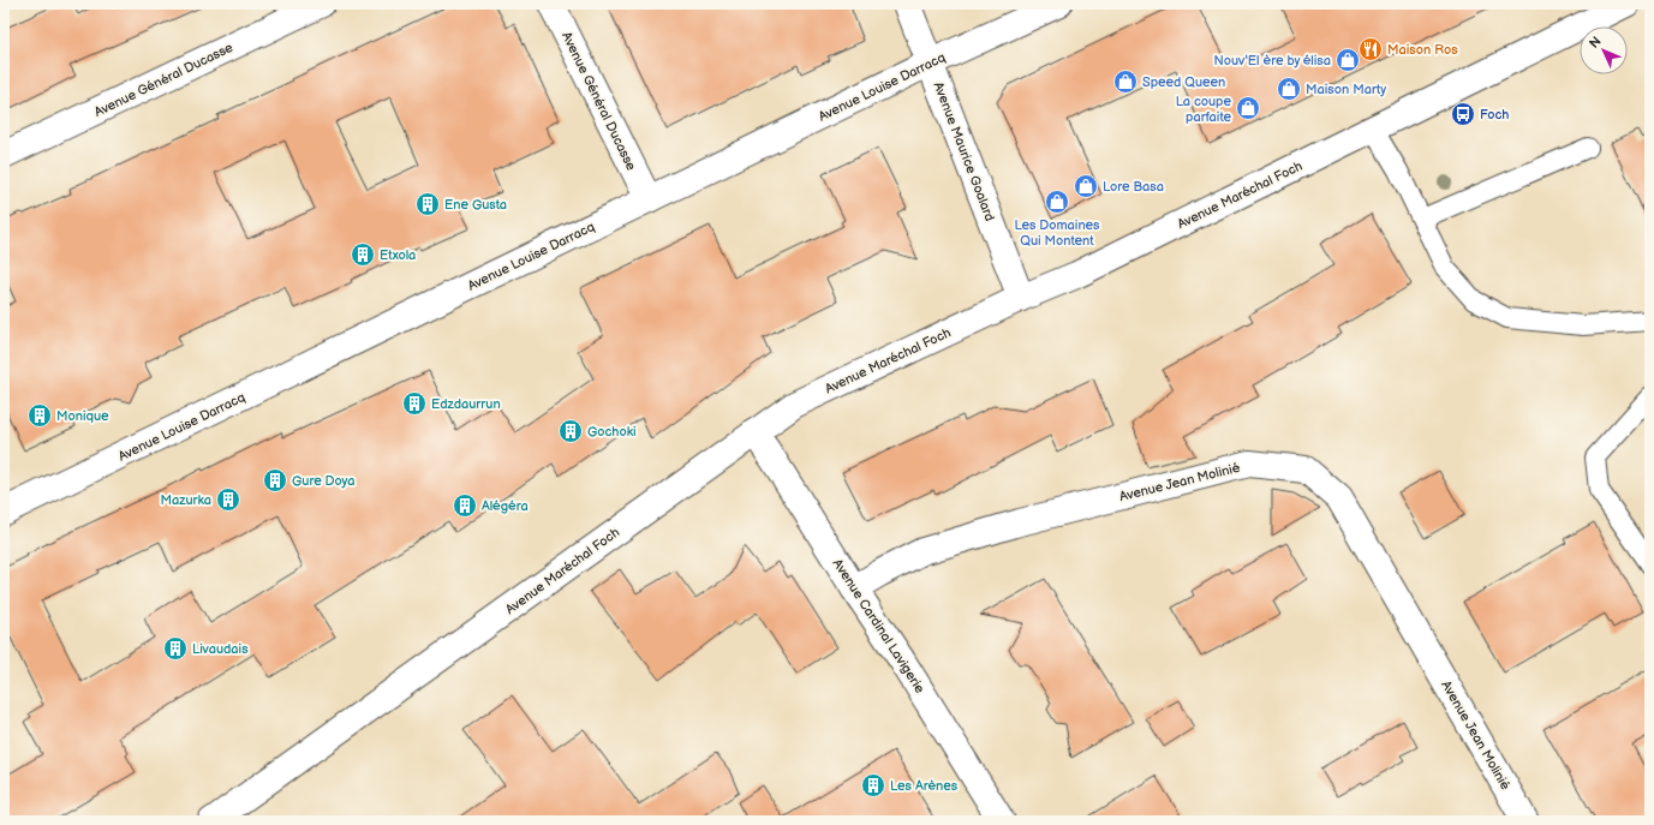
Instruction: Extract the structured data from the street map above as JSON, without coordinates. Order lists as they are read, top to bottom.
{
  "streets": {
    "street": [
      "Avenue Général Ducasse",
      "Avenue Louise Darracq",
      "Avenue Maurice Goalard",
      "Avenue Maréchal Foch",
      "Avenue Jean Molinié",
      "Avenue Cardinal Lavigerie"
    ]
  },
  "crossings": [
    ["Avenue Général Ducasse", "Avenue Louise Darracq"],
    ["Avenue Louise Darracq", "Avenue Maurice Goalard"],
    ["Avenue Maurice Goalard", "Avenue Maréchal Foch"],
    ["Avenue Maréchal Foch", "Avenue Cardinal Lavigerie"],
    ["Avenue Jean Molinié", "Avenue Cardinal Lavigerie"]
  ],
  "places": {
    "restaurant": ["Maison Ros"],
    "shop": [
      "Nouv'El ère by élisa",
      "Speed Queen",
      "Maison Marty",
      "La coupe parfaite",
      "Lore Basa",
      "Les Domaines Qui Montent"
    ],
    "bus stop": ["Foch"],
    "building": [
      "Ene Gusta",
      "Etxola",
      "Edzdaurrun",
      "Monique",
      "Gochoki",
      "Gure Doya",
      "Mazurka",
      "Alégéra",
      "Livaudais",
      "Les Arènes"
    ]
  },
  "north": "top left"
}
